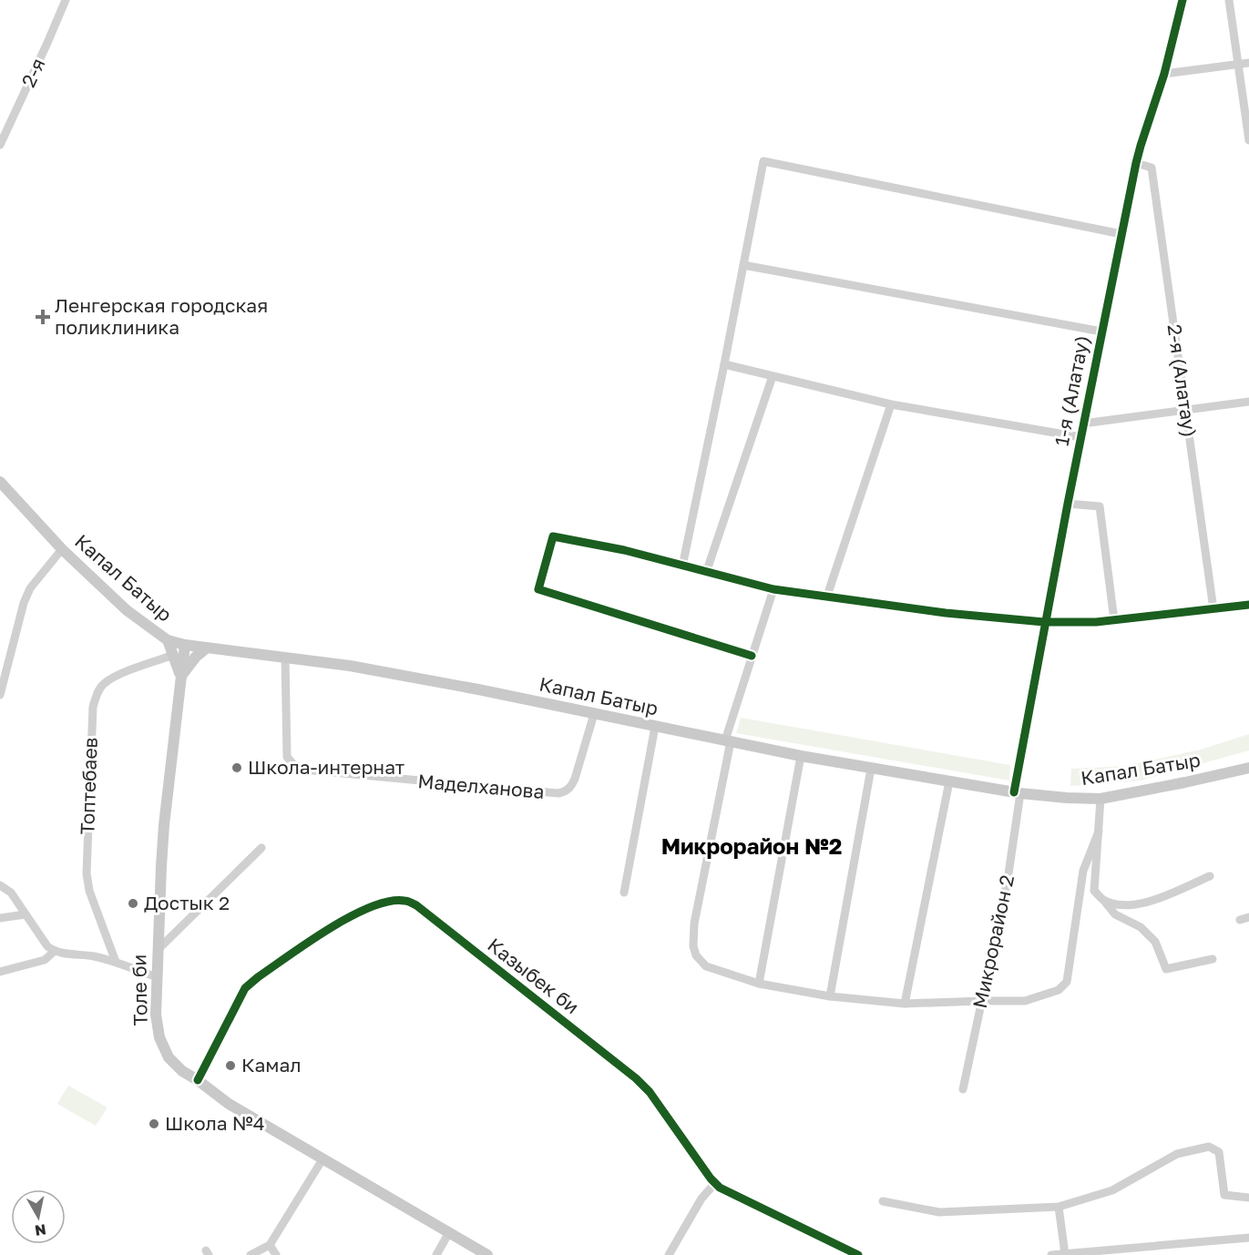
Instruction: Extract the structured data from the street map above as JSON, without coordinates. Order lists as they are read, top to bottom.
{
  "streets": {
    "main road": ["Капал Батыр", "Толе би"],
    "street": [
      "2-я",
      "2-я (Алатау)",
      "1-я (Алатау)",
      "Топтебаев",
      "Маделханова",
      "Микрорайон 2",
      "Казыбек би"
    ]
  },
  "crossings": [
    ["2-я (Алатау)", "1-я (Алатау)"],
    ["1-я (Алатау)", "Капал Батыр"],
    ["1-я (Алатау)", "Микрорайон 2"],
    ["Капал Батыр", "Маделханова"],
    ["Капал Батыр", "Микрорайон 2"],
    ["Капал Батыр", "Толе би"],
    ["Казыбек би", "Толе би"]
  ],
  "districts": ["Микрорайон №2"],
  "places": {
    "health": ["Ленгерская городская поликлиника"],
    "other": [
      "Школа-интернат",
      "Достык 2",
      "Камал",
      "Школа №4"
    ]
  },
  "north": "bottom"
}
